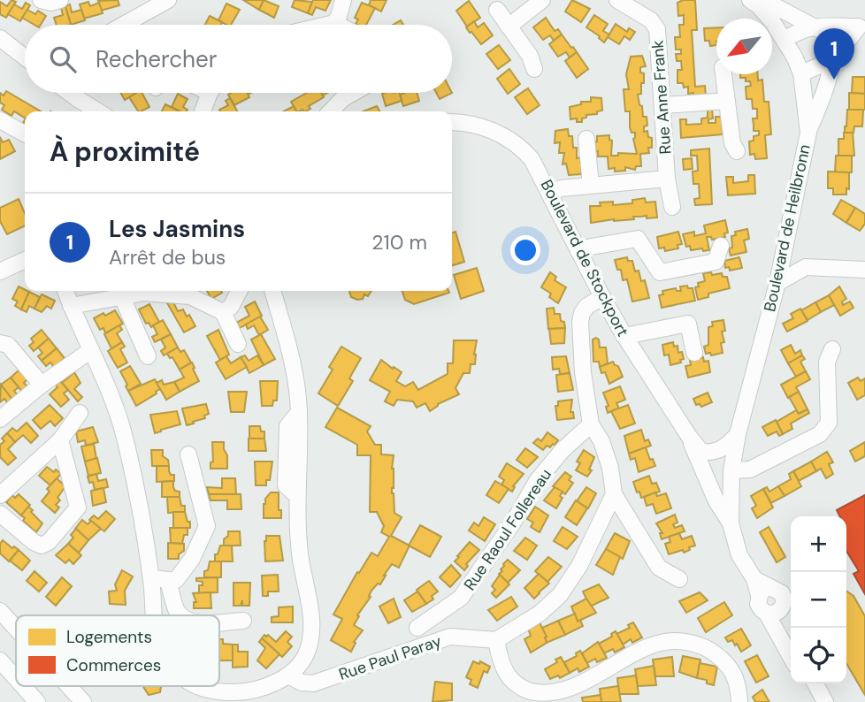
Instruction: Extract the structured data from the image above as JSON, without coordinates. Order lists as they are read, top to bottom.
{
  "streets": {
    "street": [
      "Rue Anne Frank",
      "Boulevard de Heilbronn",
      "Boulevard de Stockport",
      "Rue Raoul Follereau",
      "Rue Paul Paray"
    ]
  },
  "crossings": [
    ["Boulevard de Heilbronn", "Boulevard de Stockport"]
  ],
  "legend": ["Logements", "Commerces"],
  "north": "bottom left",
  "page": {
    "search": "Rechercher",
    "pins": "1",
    "heading": "À proximité",
    "list": [
      {
        "mark": "1",
        "name": "Les Jasmins",
        "note": "Arrêt de bus",
        "value": "210 m"
      }
    ],
    "map_buttons": ["+", "−"]
  }
}
